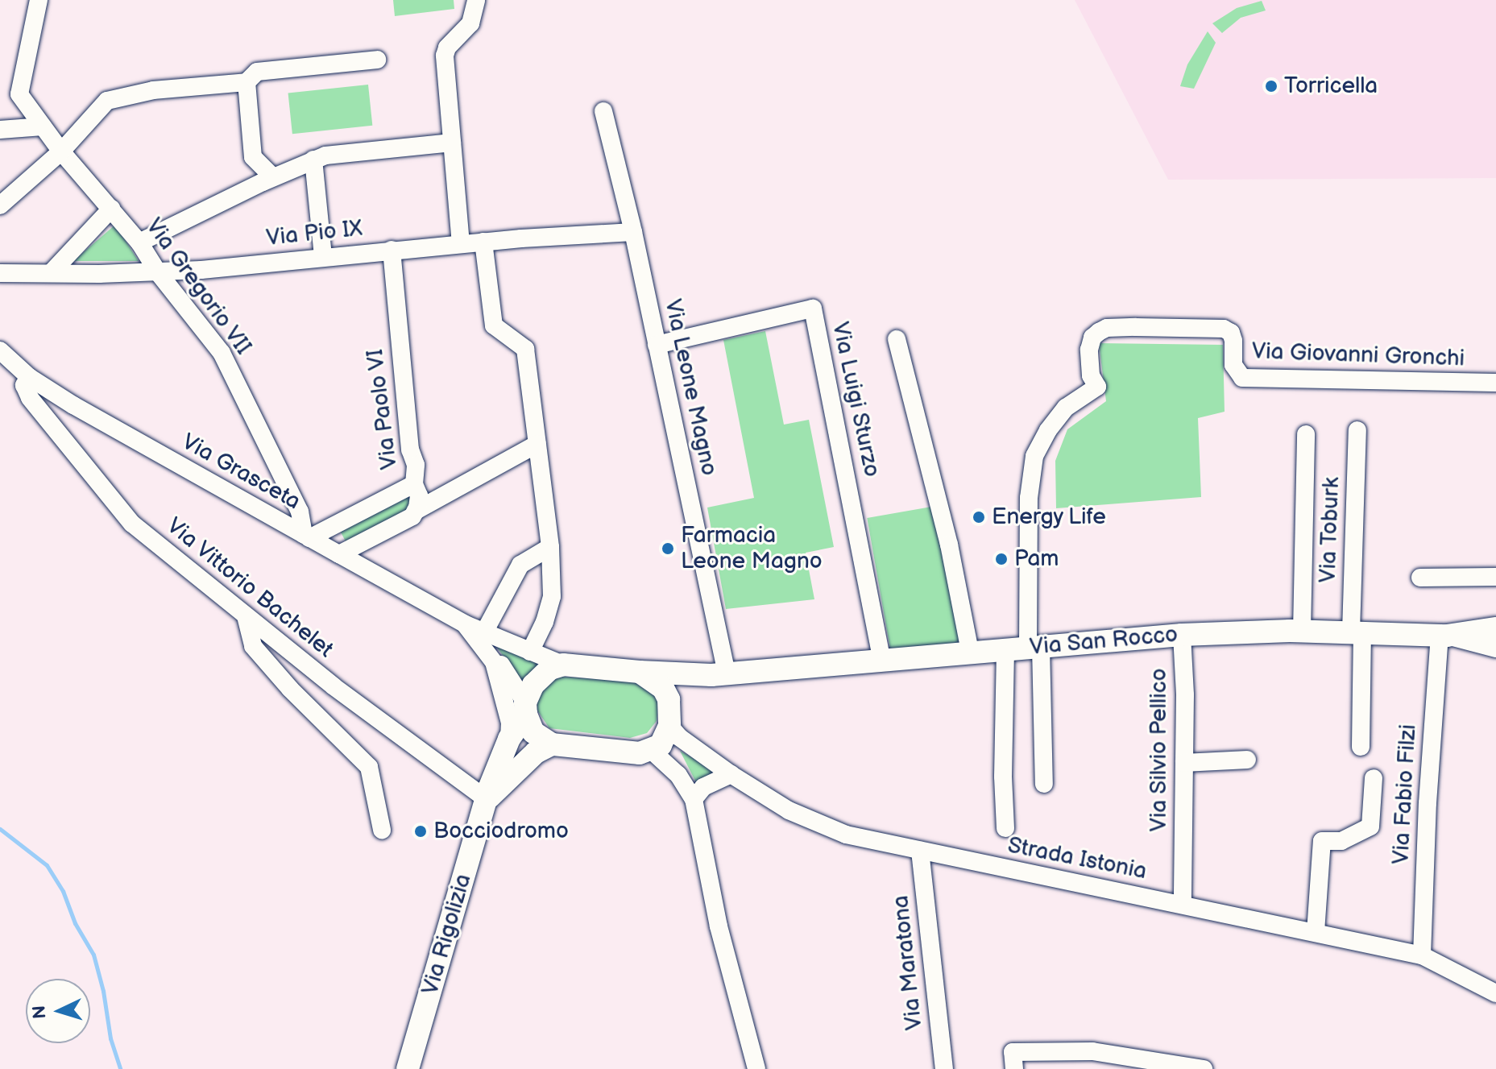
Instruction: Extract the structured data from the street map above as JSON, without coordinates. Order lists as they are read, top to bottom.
{
  "streets": {
    "main road": ["Via San Rocco", "Via Rigolizia"],
    "street": [
      "Via Pio IX",
      "Via Gregorio VII",
      "Via Giovanni Gronchi",
      "Via Leone Magno",
      "Via Luigi Sturzo",
      "Via Paolo VI",
      "Via Grasceta",
      "Via Toburk",
      "Via Vittorio Bachelet",
      "Via Silvio Pellico",
      "Via Fabio Filzi",
      "Strada Istonia",
      "Via Maratona"
    ]
  },
  "crossings": [
    ["Via Pio IX", "Via Gregorio VII"],
    ["Via Pio IX", "Via Leone Magno"],
    ["Via Pio IX", "Via Paolo VI"],
    ["Via Gregorio VII", "Via Paolo VI"],
    ["Via Gregorio VII", "Via Grasceta"],
    ["Via Giovanni Gronchi", "Via San Rocco"],
    ["Via Leone Magno", "Via Luigi Sturzo"],
    ["Via Leone Magno", "Via San Rocco"],
    ["Via Luigi Sturzo", "Via San Rocco"],
    ["Via Paolo VI", "Via Grasceta"],
    ["Via Grasceta", "Via Vittorio Bachelet"],
    ["Via Toburk", "Via San Rocco"],
    ["Via Vittorio Bachelet", "Via Rigolizia"],
    ["Via San Rocco", "Via Silvio Pellico"],
    ["Via San Rocco", "Via Fabio Filzi"],
    ["Via Silvio Pellico", "Strada Istonia"],
    ["Via Fabio Filzi", "Strada Istonia"],
    ["Strada Istonia", "Via Rigolizia"],
    ["Strada Istonia", "Via Maratona"]
  ],
  "places": [
    "Torricella",
    "Energy Life",
    "Farmacia Leone Magno",
    "Pam",
    "Bocciodromo"
  ],
  "north": "left"
}
